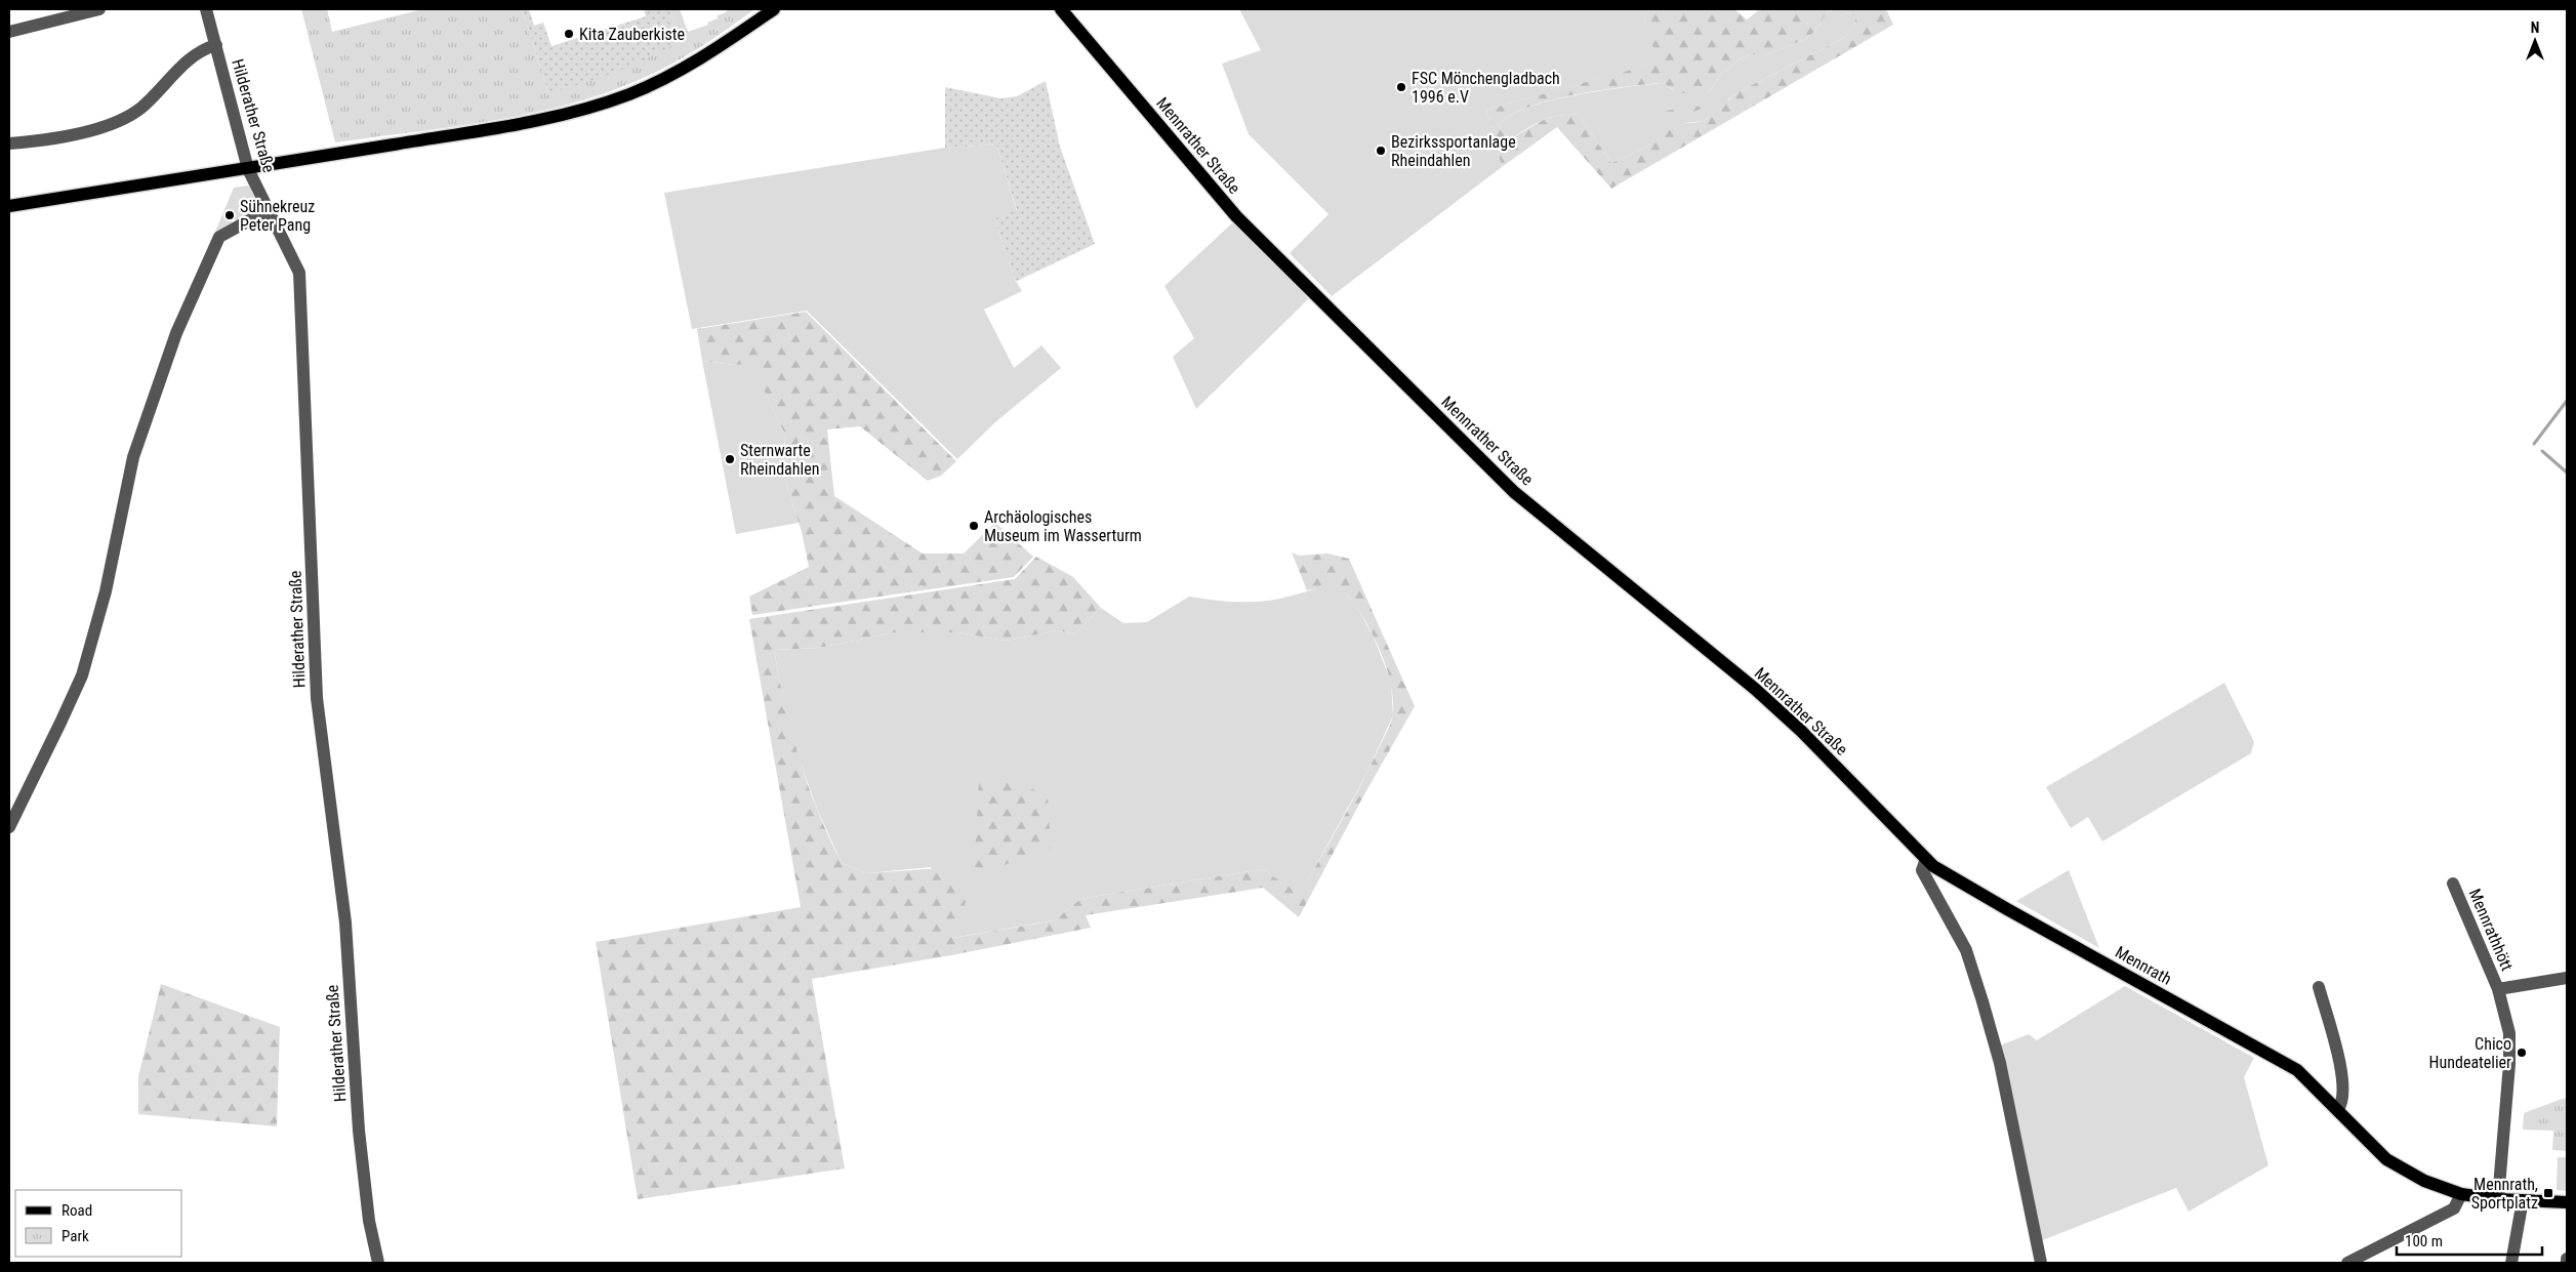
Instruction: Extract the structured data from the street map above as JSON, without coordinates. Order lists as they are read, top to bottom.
{
  "streets": {
    "main road": ["Mennrather Straße", "Mennrath"],
    "street": ["Hilderather Straße", "Mennrathhött"]
  },
  "crossings": [
    ["Mennrather Straße", "Mennrath"],
    ["Mennrathhött", "Mennrath"]
  ],
  "places": {
    "other": [
      "Kita Zauberkiste",
      "FSC Mönchengladbach 1996 e.V",
      "Bezirkssportanlage Rheindahlen",
      "Sühnekreuz Peter Pang",
      "Sternwarte Rheindahlen",
      "Archäologisches Museum im Wasserturm",
      "Chico Hundeatelier"
    ],
    "transit": ["Mennrath, Sportplatz"]
  },
  "legend": ["Road", "Park"],
  "scale_bar": "100 m",
  "north": "top"
}
